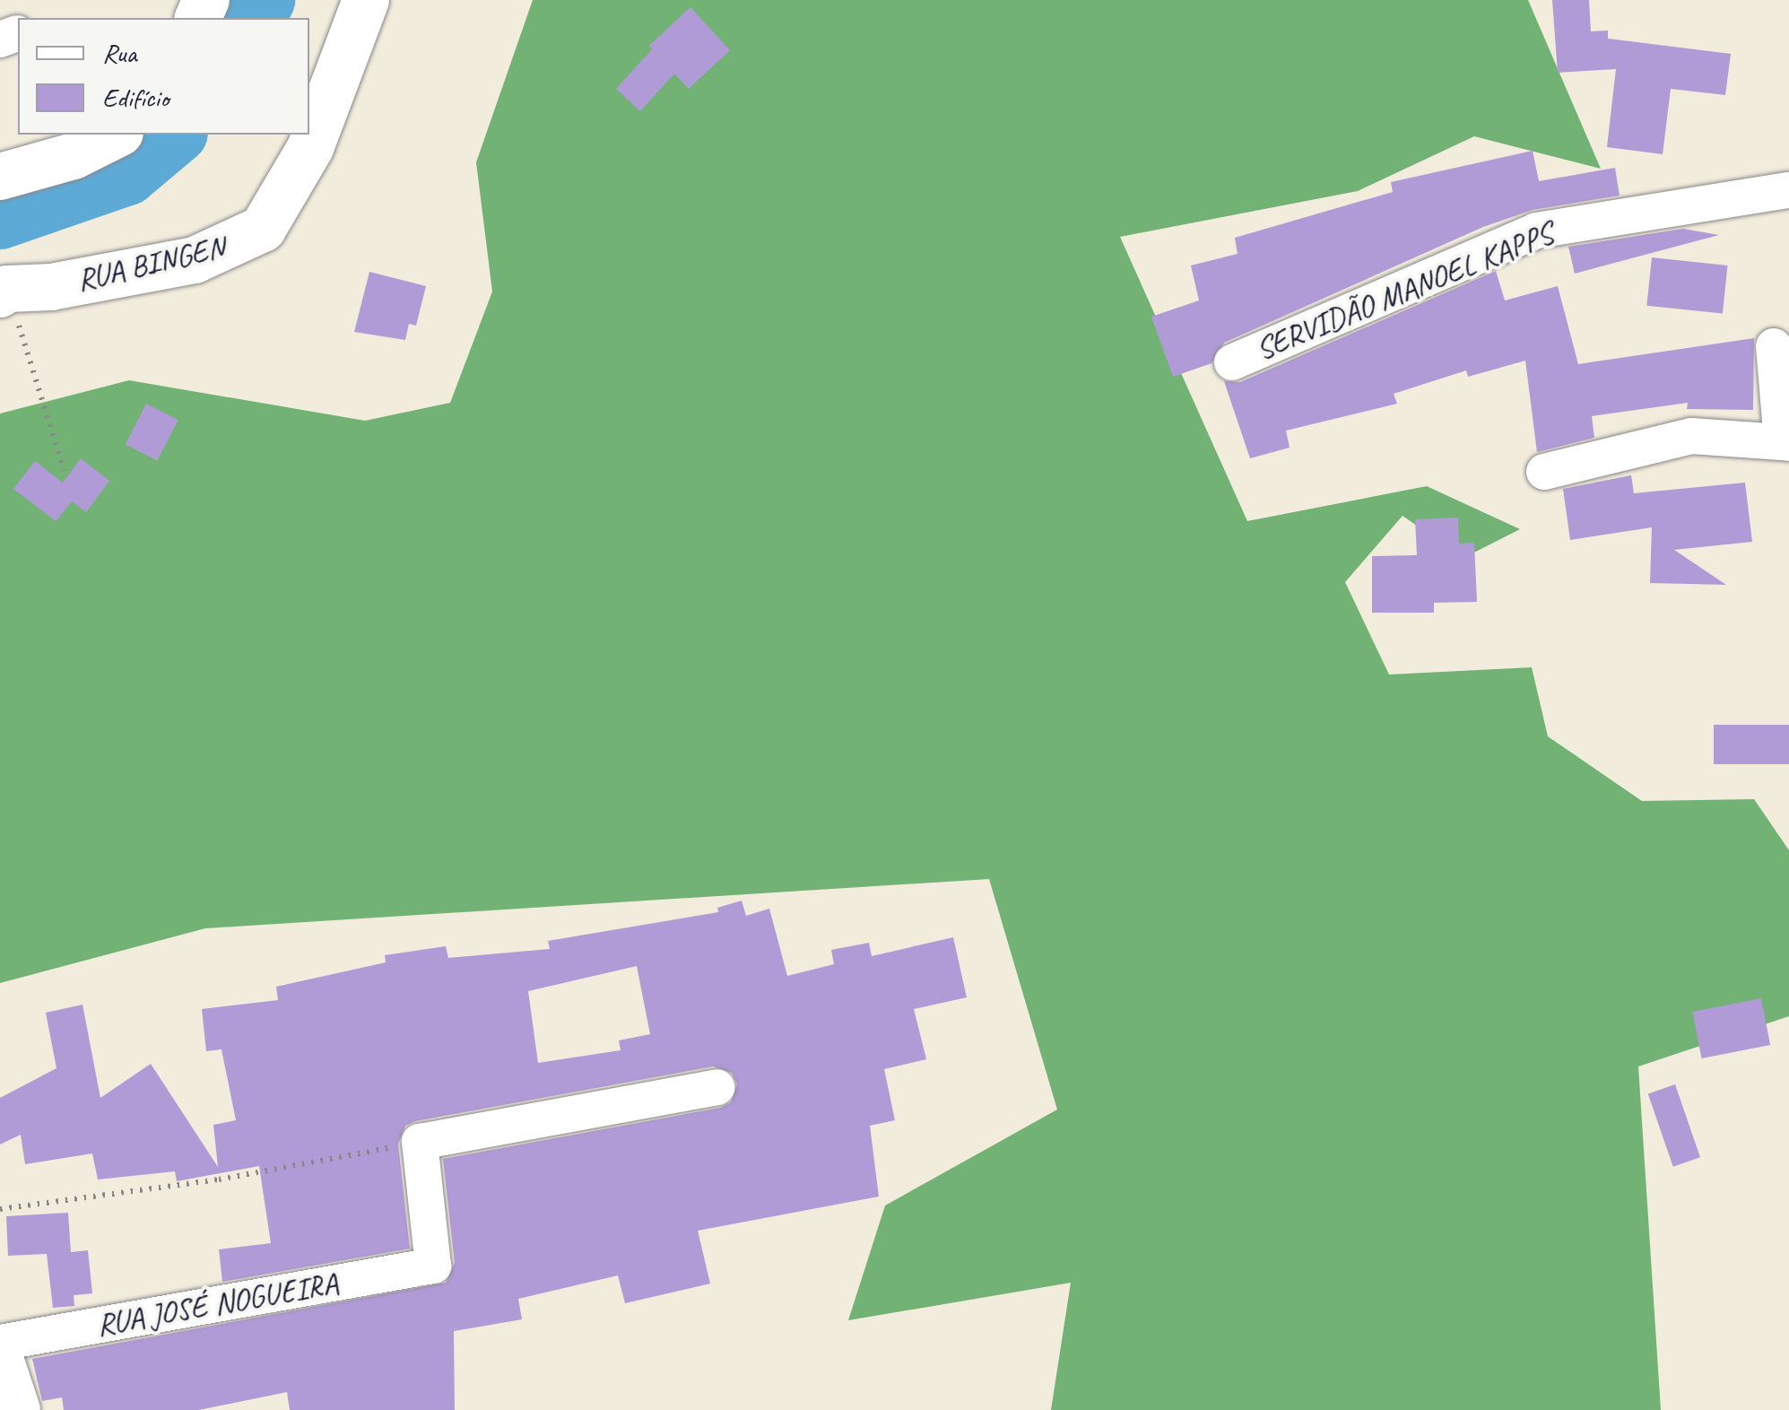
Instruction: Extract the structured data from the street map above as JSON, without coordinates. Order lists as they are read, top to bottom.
{
  "streets": {
    "main road": ["RUA BINGEN"],
    "street": ["SERVIDÃO MANOEL KAPPS", "RUA JOSÉ NOGUEIRA"]
  },
  "legend": ["Rua", "Edifício"]
}
